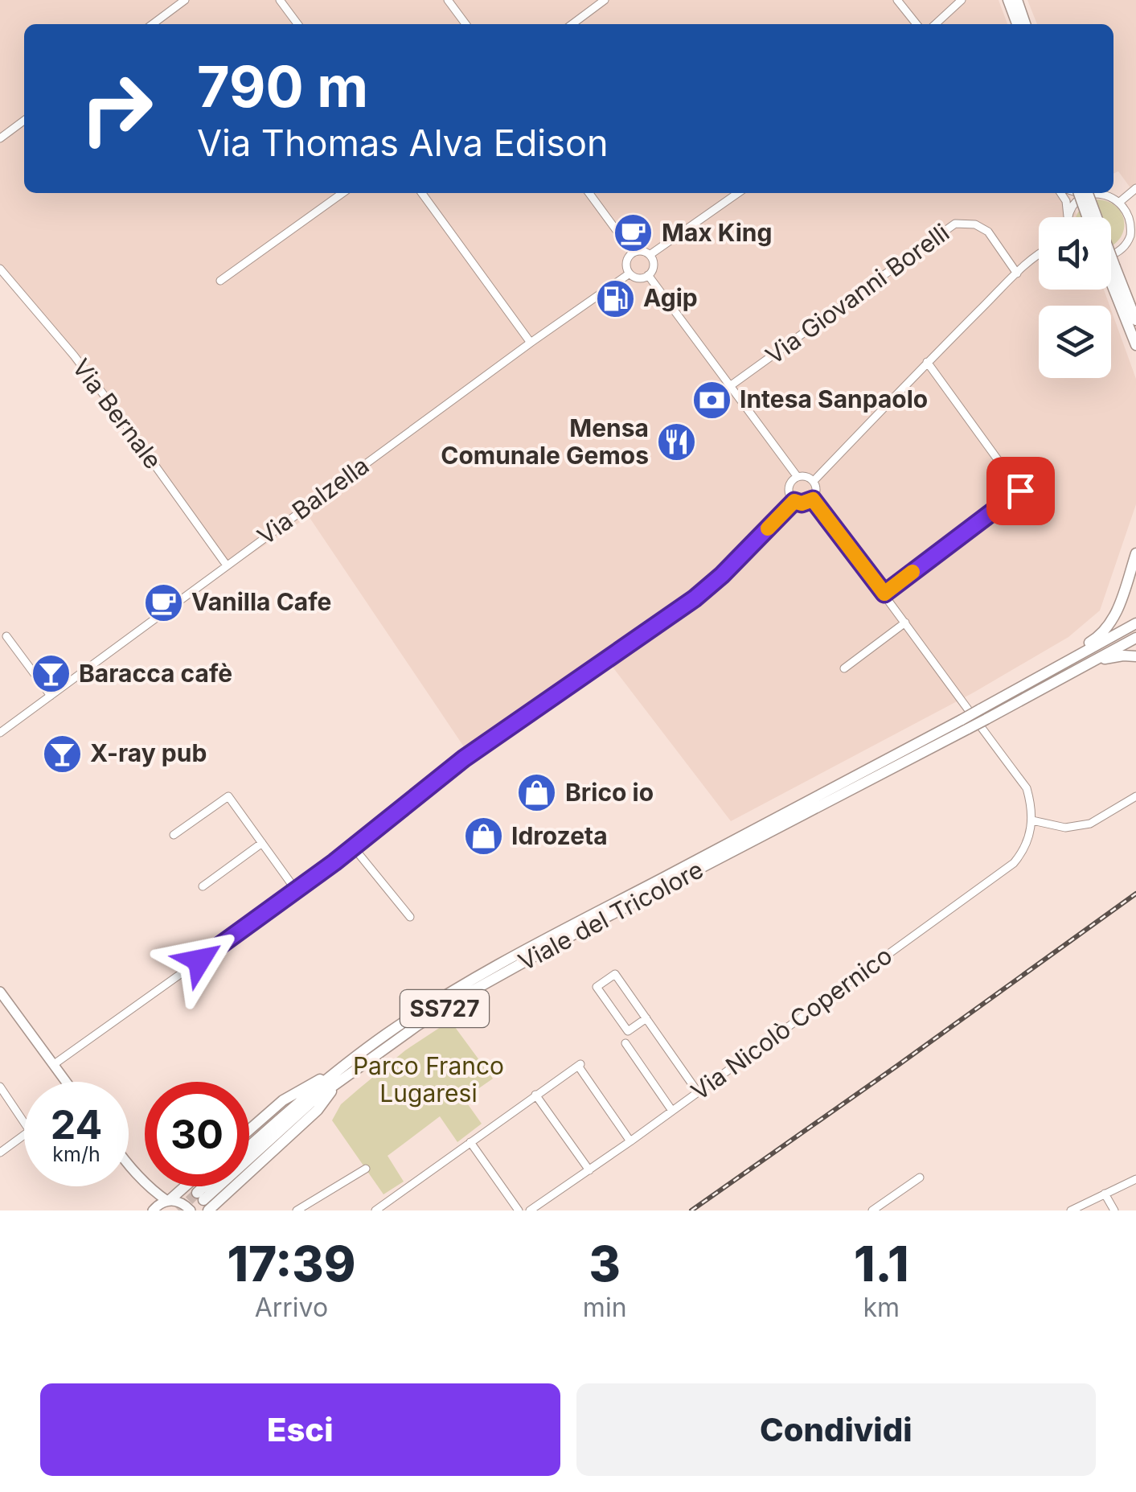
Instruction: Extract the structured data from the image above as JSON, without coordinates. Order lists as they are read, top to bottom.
{
  "streets": {
    "highway": ["Viale del Tricolore", "SS727"],
    "street": [
      "Via Giovanni Borelli",
      "Via Bernale",
      "Via Balzella",
      "Via Nicolò Copernico"
    ]
  },
  "crossings": [
    ["Via Bernale", "Via Balzella"]
  ],
  "parks": ["Parco Franco Lugaresi"],
  "places": {
    "cafe": ["Max King", "Vanilla Cafe"],
    "fuel station": ["Agip"],
    "bank": ["Intesa Sanpaolo"],
    "restaurant": ["Mensa Comunale Gemos"],
    "bar": ["Baracca cafè", "X-ray pub"],
    "shop": ["Brico io", "Idrozeta"]
  },
  "page": {
    "turn": ["790 m", "Via Thomas Alva Edison"],
    "speed": "24 km/h",
    "limit": "30",
    "eta": [
      "17:39",
      "Arrivo",
      "3",
      "min",
      "1.1",
      "km"
    ],
    "buttons": ["Esci", "Condividi"]
  }
}
